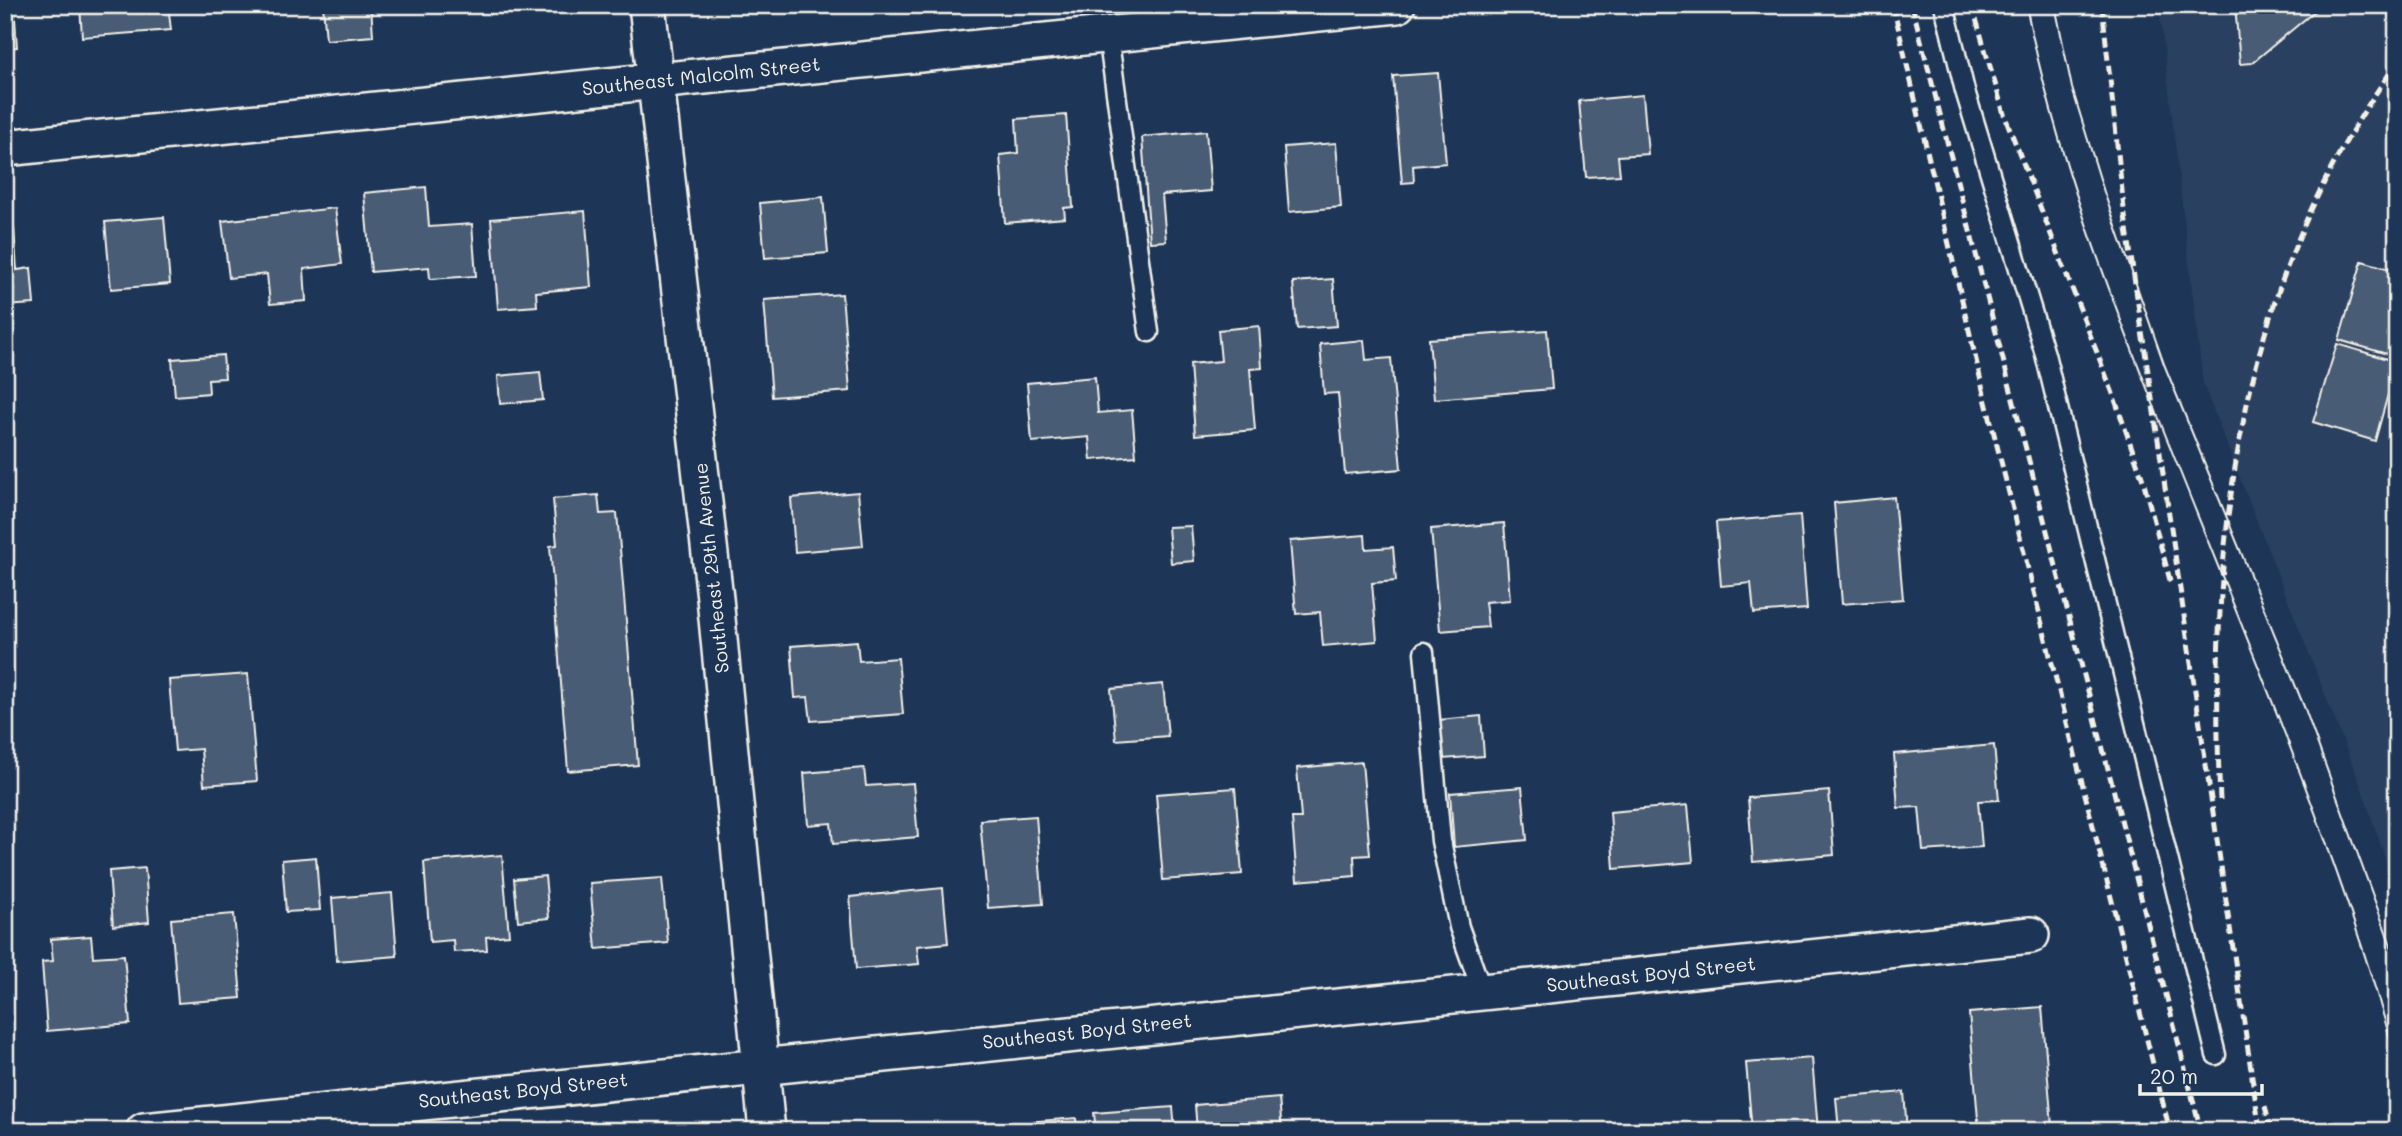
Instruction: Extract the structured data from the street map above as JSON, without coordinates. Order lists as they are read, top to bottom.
{
  "streets": {
    "street": ["Southeast Malcolm Street", "Southeast 29th Avenue", "Southeast Boyd Street"]
  },
  "crossings": [
    ["Southeast Malcolm Street", "Southeast 29th Avenue"],
    ["Southeast 29th Avenue", "Southeast Boyd Street"]
  ],
  "scale_bar": "20 m"
}
